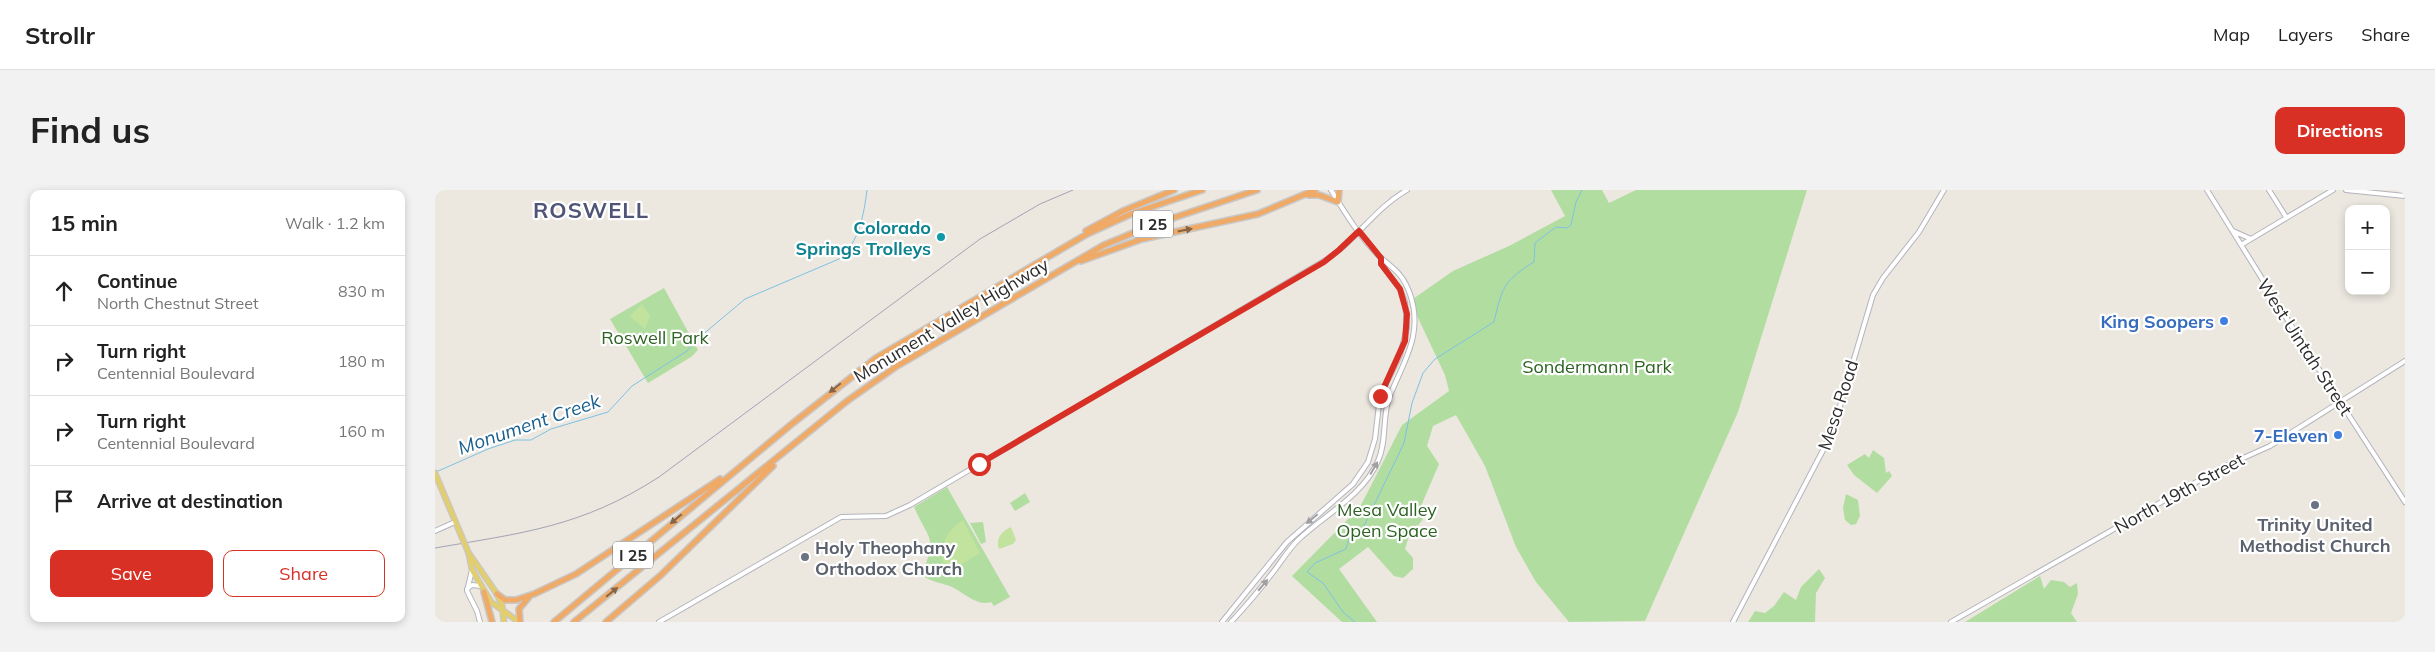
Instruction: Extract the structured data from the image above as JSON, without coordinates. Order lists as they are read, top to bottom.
{
  "streets": {
    "highway": ["I 25", "Monument Valley Highway"],
    "main road": ["West Uintah Street", "Mesa Road", "North 19th Street"]
  },
  "crossings": [
    ["West Uintah Street", "North 19th Street"]
  ],
  "districts": ["ROSWELL"],
  "water": ["Monument Creek"],
  "parks": ["Roswell Park", "Sondermann Park", "Mesa Valley Open Space"],
  "places": [
    "Colorado Springs Trolleys",
    "King Soopers",
    "7-Eleven",
    "Trinity United Methodist Church",
    "Holy Theophany Orthodox Church"
  ],
  "page": {
    "header": "Strollr",
    "nav": ["Map", "Layers", "Share"],
    "buttons": [
      "Directions",
      ["Save", "Share"]
    ],
    "title": "Find us",
    "heading": ["15 min", "Walk · 1.2 km"],
    "map_buttons": ["+", "−"],
    "list": [
      ["Continue", "North Chestnut Street", "830 m"],
      ["Turn right", "Centennial Boulevard", "180 m"],
      ["Turn right", "Centennial Boulevard", "160 m"],
      "Arrive at destination"
    ]
  }
}
